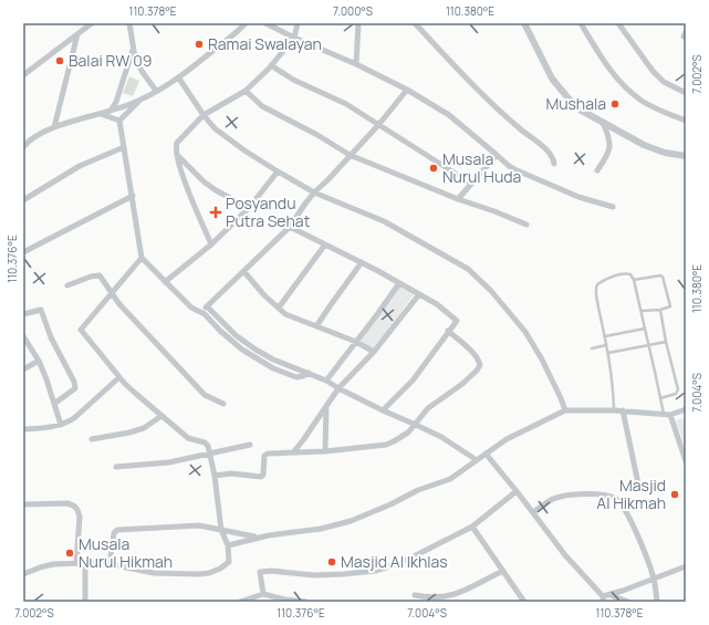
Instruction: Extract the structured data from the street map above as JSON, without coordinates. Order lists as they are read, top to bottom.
{
  "places": {
    "other": [
      "Ramai Swalayan",
      "Balai RW 09",
      "Mushala",
      "Musala Nurul Huda",
      "Masjid Al Hikmah",
      "Musala Nurul Hikmah",
      "Masjid Al Ikhlas"
    ],
    "health": ["Posyandu Putra Sehat"]
  },
  "coordinates": [
    "110.378°E",
    "7.000°S",
    "110.380°E",
    "7.002°S",
    "110.376°E",
    "7.004°S"
  ]
}
